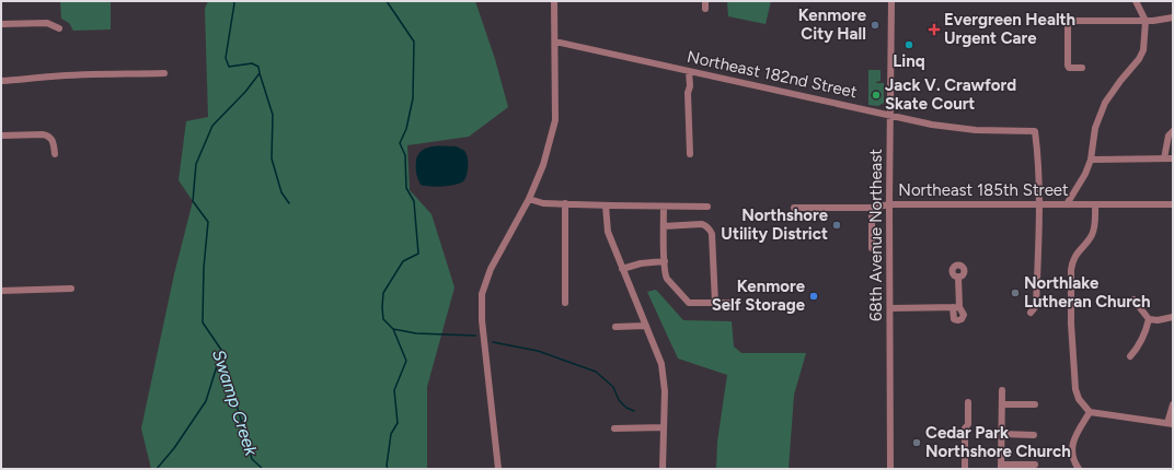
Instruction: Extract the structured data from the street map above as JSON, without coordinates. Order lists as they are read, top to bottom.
{
  "streets": {
    "street": ["Northeast 182nd Street", "Northeast 185th Street", "68th Avenue Northeast"]
  },
  "crossings": [
    ["Northeast 182nd Street", "Northeast 185th Street"],
    ["Northeast 182nd Street", "68th Avenue Northeast"],
    ["Northeast 185th Street", "68th Avenue Northeast"]
  ],
  "water": ["Swamp Creek"],
  "places": {
    "other": [
      "Kenmore City Hall",
      "Linq",
      "Jack V. Crawford Skate Court",
      "Northshore Utility District",
      "Northlake Lutheran Church",
      "Kenmore Self Storage",
      "Cedar Park Northshore Church"
    ],
    "health": ["Evergreen Health Urgent Care"]
  }
}
